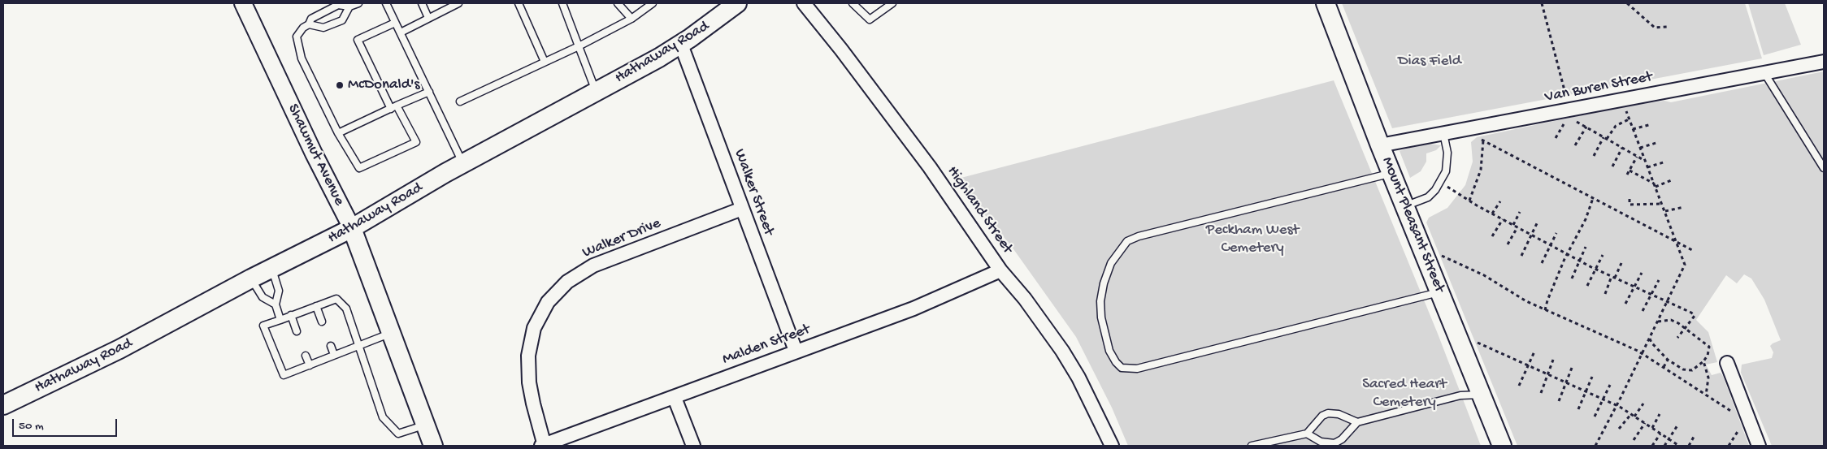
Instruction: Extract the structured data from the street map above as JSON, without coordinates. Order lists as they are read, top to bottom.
{
  "streets": {
    "main road": ["Hathaway Road", "Shawmut Avenue", "Mount Pleasant Street"],
    "street": [
      "Van Buren Street",
      "Walker Street",
      "Highland Street",
      "Walker Drive",
      "Malden Street"
    ]
  },
  "crossings": [
    ["Hathaway Road", "Shawmut Avenue"],
    ["Hathaway Road", "Walker Street"],
    ["Van Buren Street", "Mount Pleasant Street"],
    ["Walker Street", "Walker Drive"],
    ["Walker Street", "Malden Street"],
    ["Highland Street", "Malden Street"],
    ["Walker Drive", "Malden Street"]
  ],
  "parks": ["Dias Field", "Peckham West Cemetery", "Sacred Heart Cemetery"],
  "places": ["McDonald's"],
  "scale_bar": "50 m"
}
